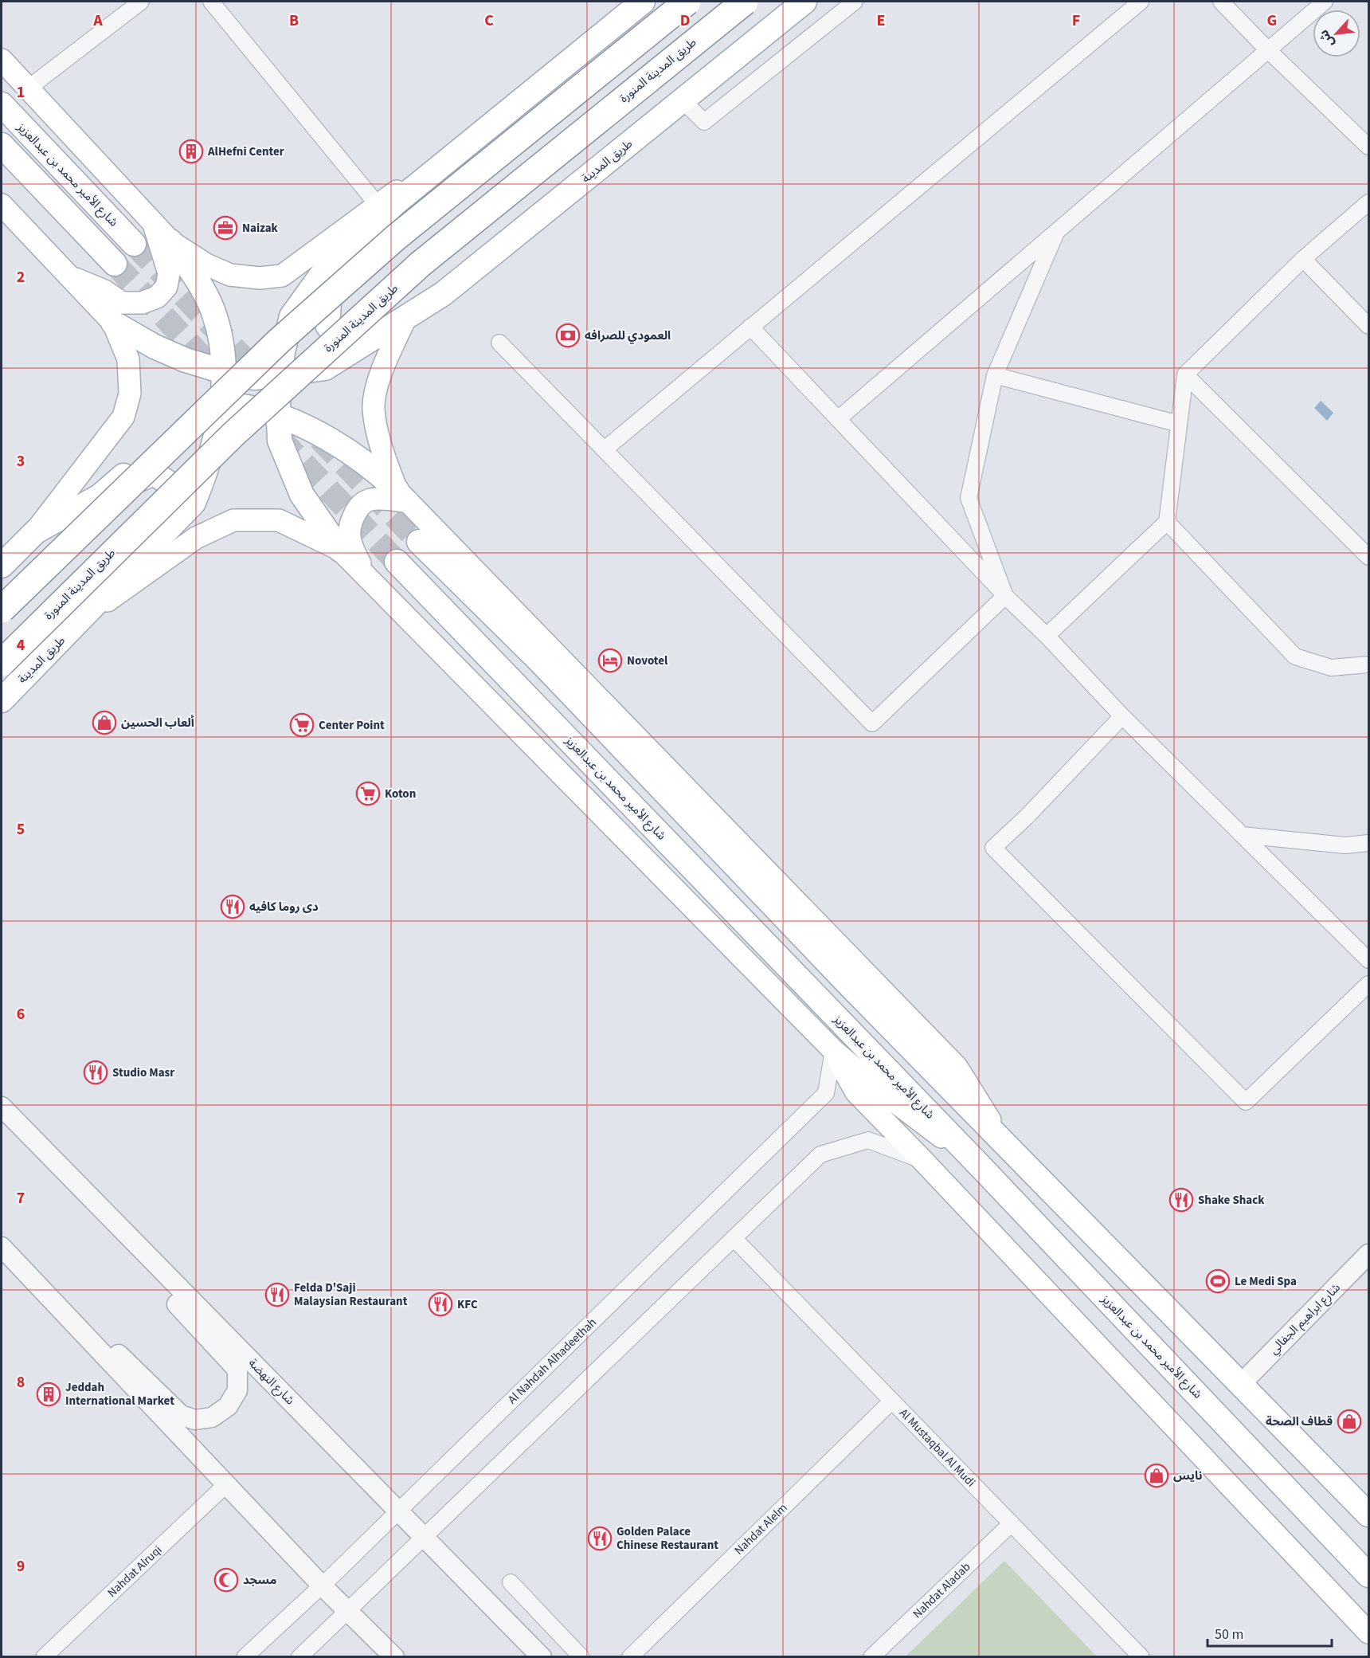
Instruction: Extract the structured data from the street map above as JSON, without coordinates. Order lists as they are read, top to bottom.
{
  "streets": {
    "highway": ["طريق المدينة المنورة"],
    "main road": ["طريق المدينة", "شارع الأمير محمد بن عبدالعزيز"],
    "street": [
      "شارع ابراهيم الجفالي",
      "Al Nahdah Alhadeethah",
      "شارع النهضة",
      "Al Mustaqbal Al Mudi",
      "Nahdat Alelm",
      "Nahdat Alruqi",
      "Nahdat Aladab"
    ]
  },
  "crossings": [
    ["Al Nahdah Alhadeethah", "شارع النهضة"],
    ["Al Mustaqbal Al Mudi", "Nahdat Alelm"],
    ["Al Mustaqbal Al Mudi", "Nahdat Aladab"]
  ],
  "places": {
    "building": ["AlHefni Center", "Jeddah International Market"],
    "office": ["Naizak"],
    "bank": ["العمودي للصرافه"],
    "hotel": ["Novotel"],
    "shop": ["ألعاب الحسين", "قطاف الصحة", "نايس"],
    "supermarket": ["Center Point", "Koton"],
    "restaurant": [
      "دى روما كافيه",
      "Studio Masr",
      "Shake Shack",
      "Felda D'Saji Malaysian Restaurant",
      "KFC",
      "Golden Palace Chinese Restaurant"
    ],
    "sports": ["Le Medi Spa"],
    "mosque": ["مسجد"]
  },
  "scale_bar": "50 m",
  "north": "bottom left",
  "grid": {
    "columns": [
      "A",
      "B",
      "C",
      "D",
      "E",
      "F",
      "G"
    ],
    "rows": [
      "1",
      "2",
      "3",
      "4",
      "5",
      "6",
      "7",
      "8",
      "9"
    ]
  }
}
